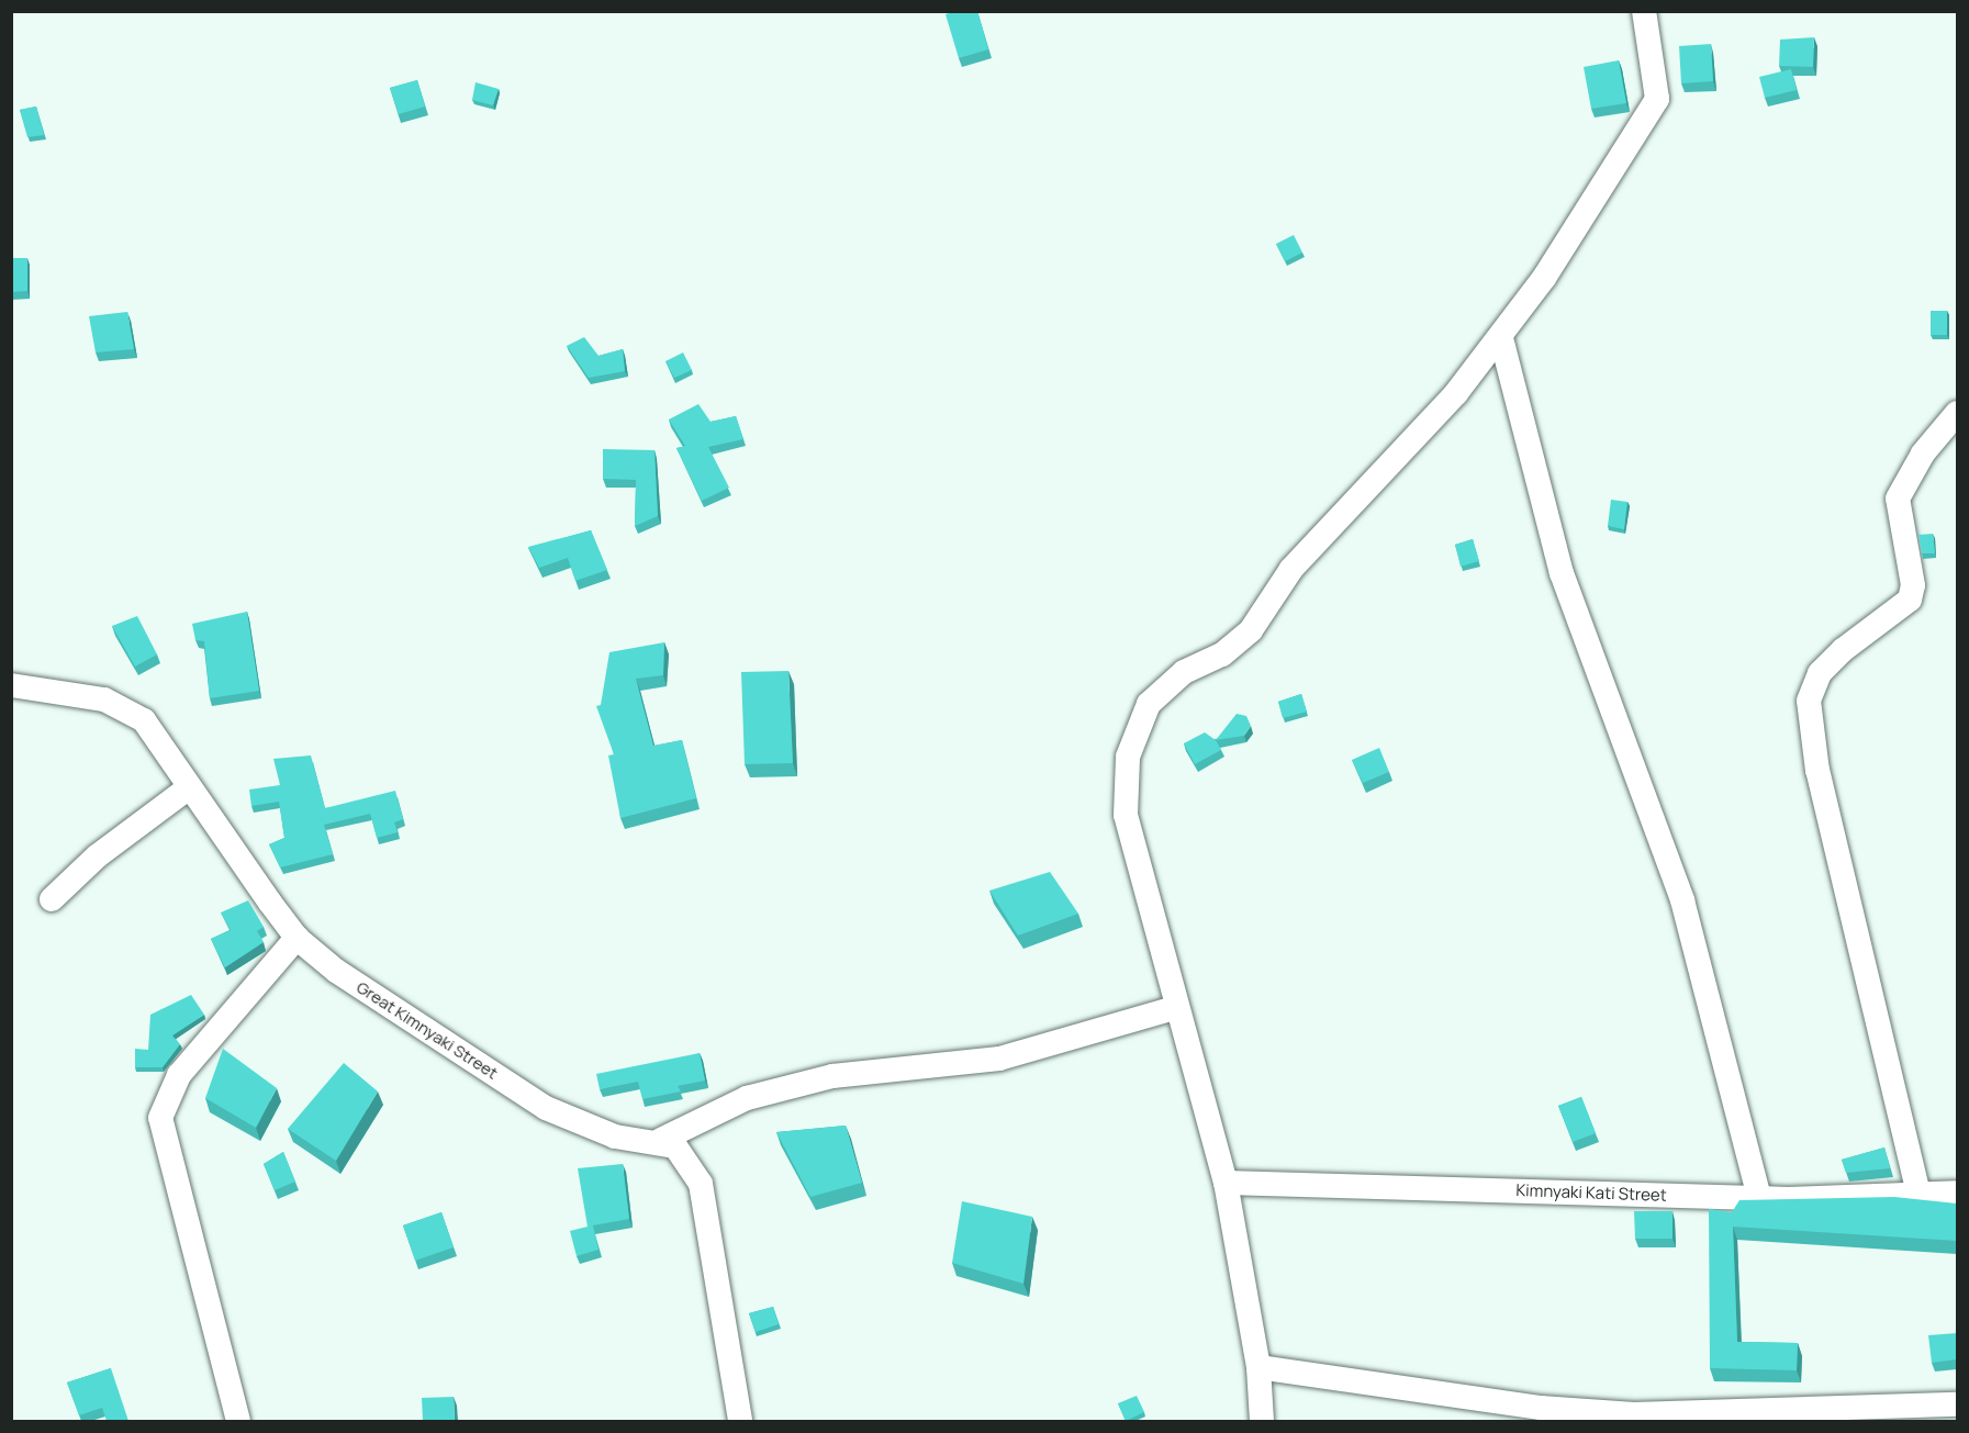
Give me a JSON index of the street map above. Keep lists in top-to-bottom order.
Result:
{
  "streets": {
    "street": ["Great Kimnyaki Street", "Kimnyaki Kati Street"]
  }
}
